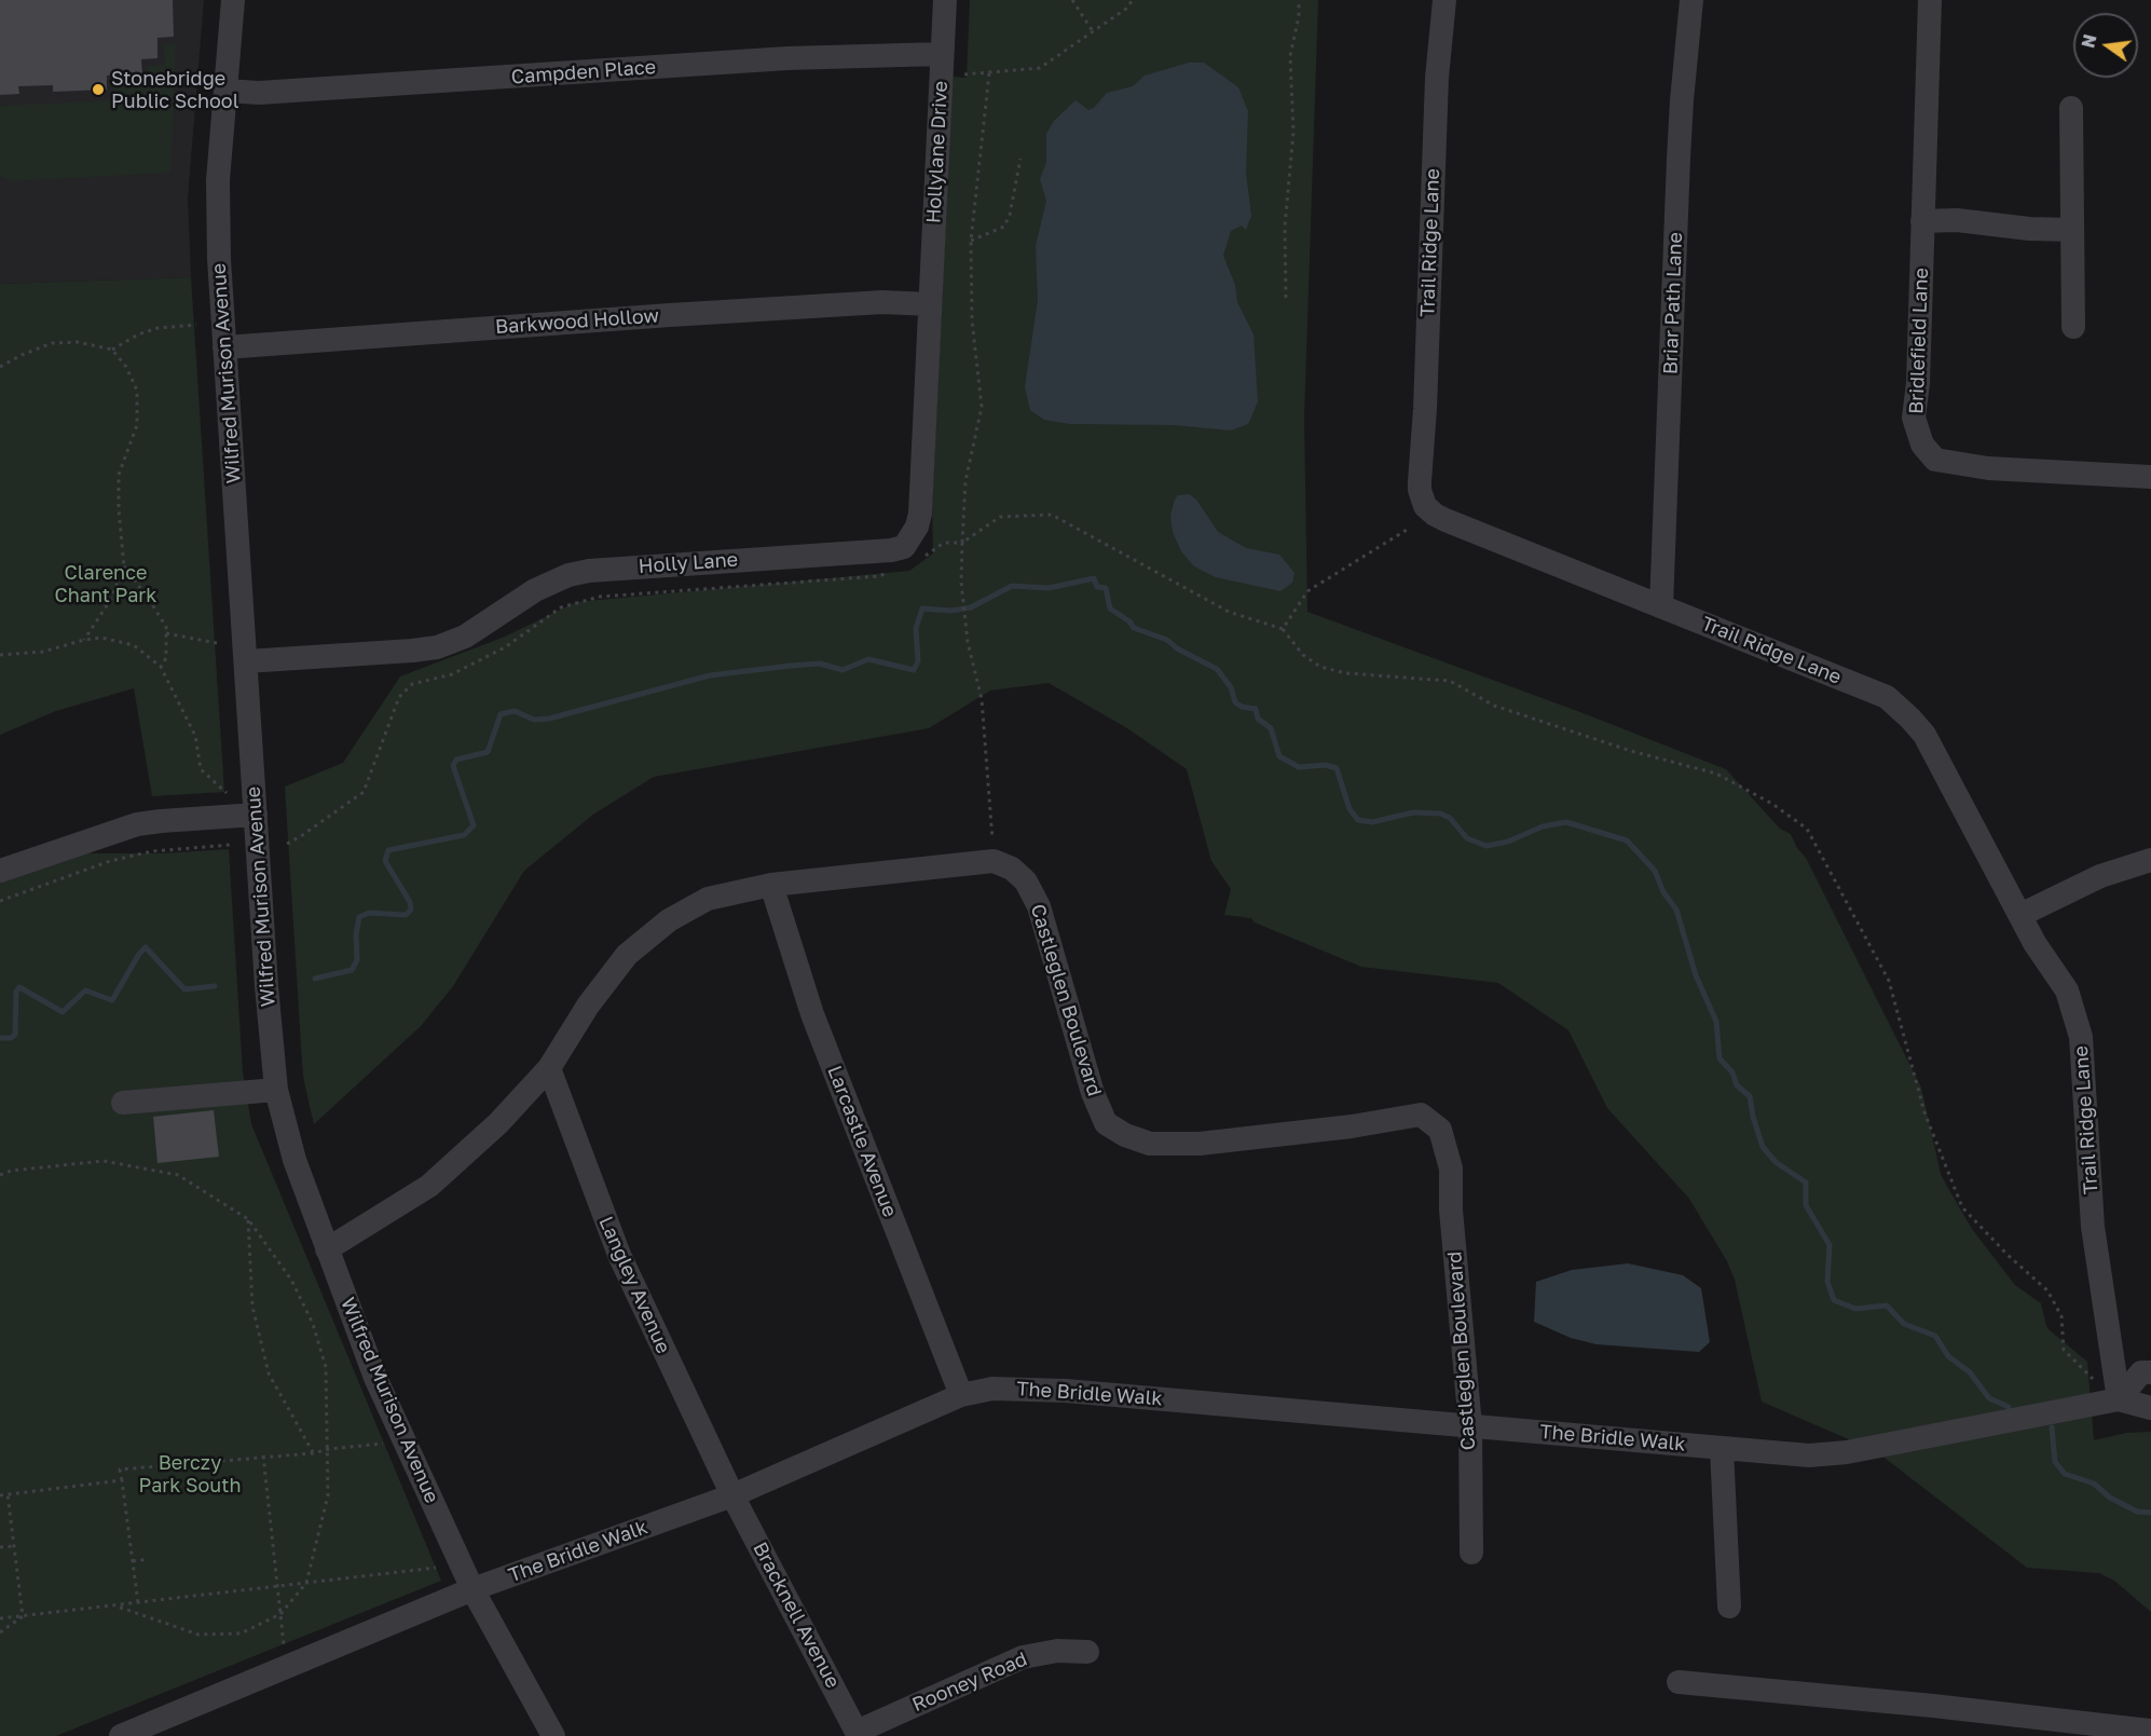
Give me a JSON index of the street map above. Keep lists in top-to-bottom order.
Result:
{
  "streets": {
    "street": [
      "Campden Place",
      "Hollylane Drive",
      "Trail Ridge Lane",
      "Briar Path Lane",
      "Barkwood Hollow",
      "Bridlefield Lane",
      "Wilfred Murison Avenue",
      "Holly Lane",
      "Castleglen Boulevard",
      "Larcastle Avenue",
      "Langley Avenue",
      "The Bridle Walk",
      "Bracknell Avenue",
      "Rooney Road"
    ]
  },
  "crossings": [
    ["Campden Place", "Hollylane Drive"],
    ["Campden Place", "Wilfred Murison Avenue"],
    ["Hollylane Drive", "Barkwood Hollow"],
    ["Hollylane Drive", "Holly Lane"],
    ["Trail Ridge Lane", "Briar Path Lane"],
    ["Trail Ridge Lane", "The Bridle Walk"],
    ["Barkwood Hollow", "Wilfred Murison Avenue"],
    ["Barkwood Hollow", "Holly Lane"],
    ["Wilfred Murison Avenue", "Holly Lane"],
    ["Wilfred Murison Avenue", "The Bridle Walk"],
    ["Castleglen Boulevard", "The Bridle Walk"],
    ["Larcastle Avenue", "The Bridle Walk"],
    ["Langley Avenue", "The Bridle Walk"],
    ["Langley Avenue", "Bracknell Avenue"],
    ["The Bridle Walk", "Bracknell Avenue"],
    ["Bracknell Avenue", "Rooney Road"]
  ],
  "parks": ["Clarence Chant Park", "Berczy Park South"],
  "places": ["Stonebridge Public School"],
  "north": "left"
}
